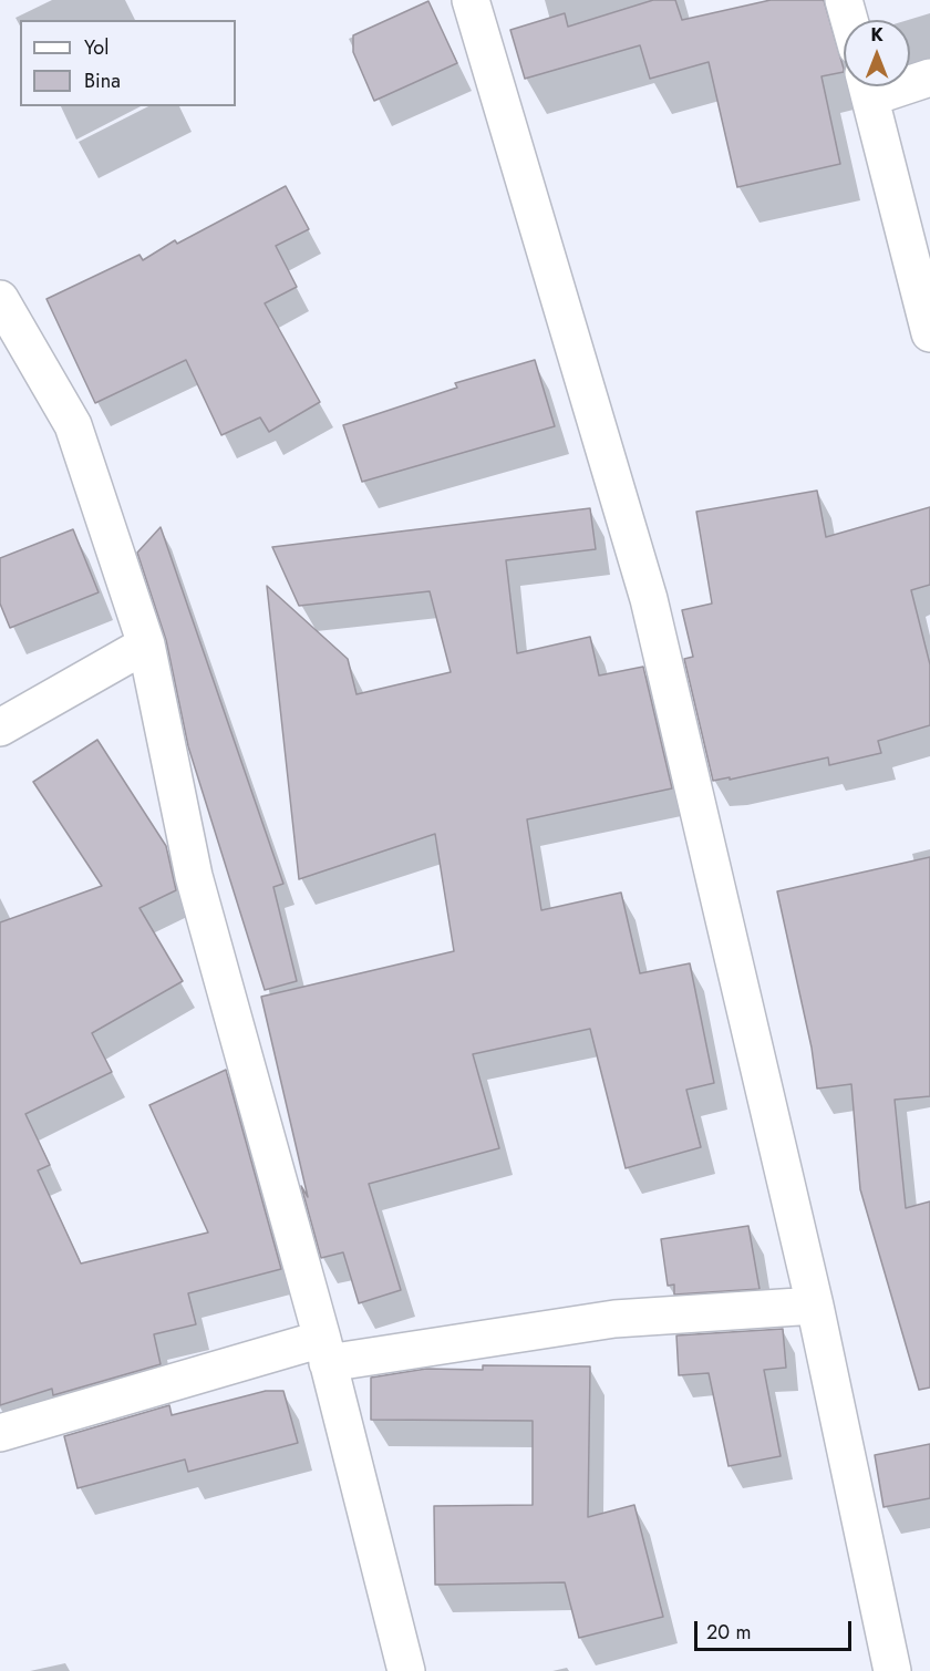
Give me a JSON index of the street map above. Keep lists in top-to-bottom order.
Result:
{
  "legend": ["Yol", "Bina"],
  "scale_bar": "20 m",
  "north": "top"
}
